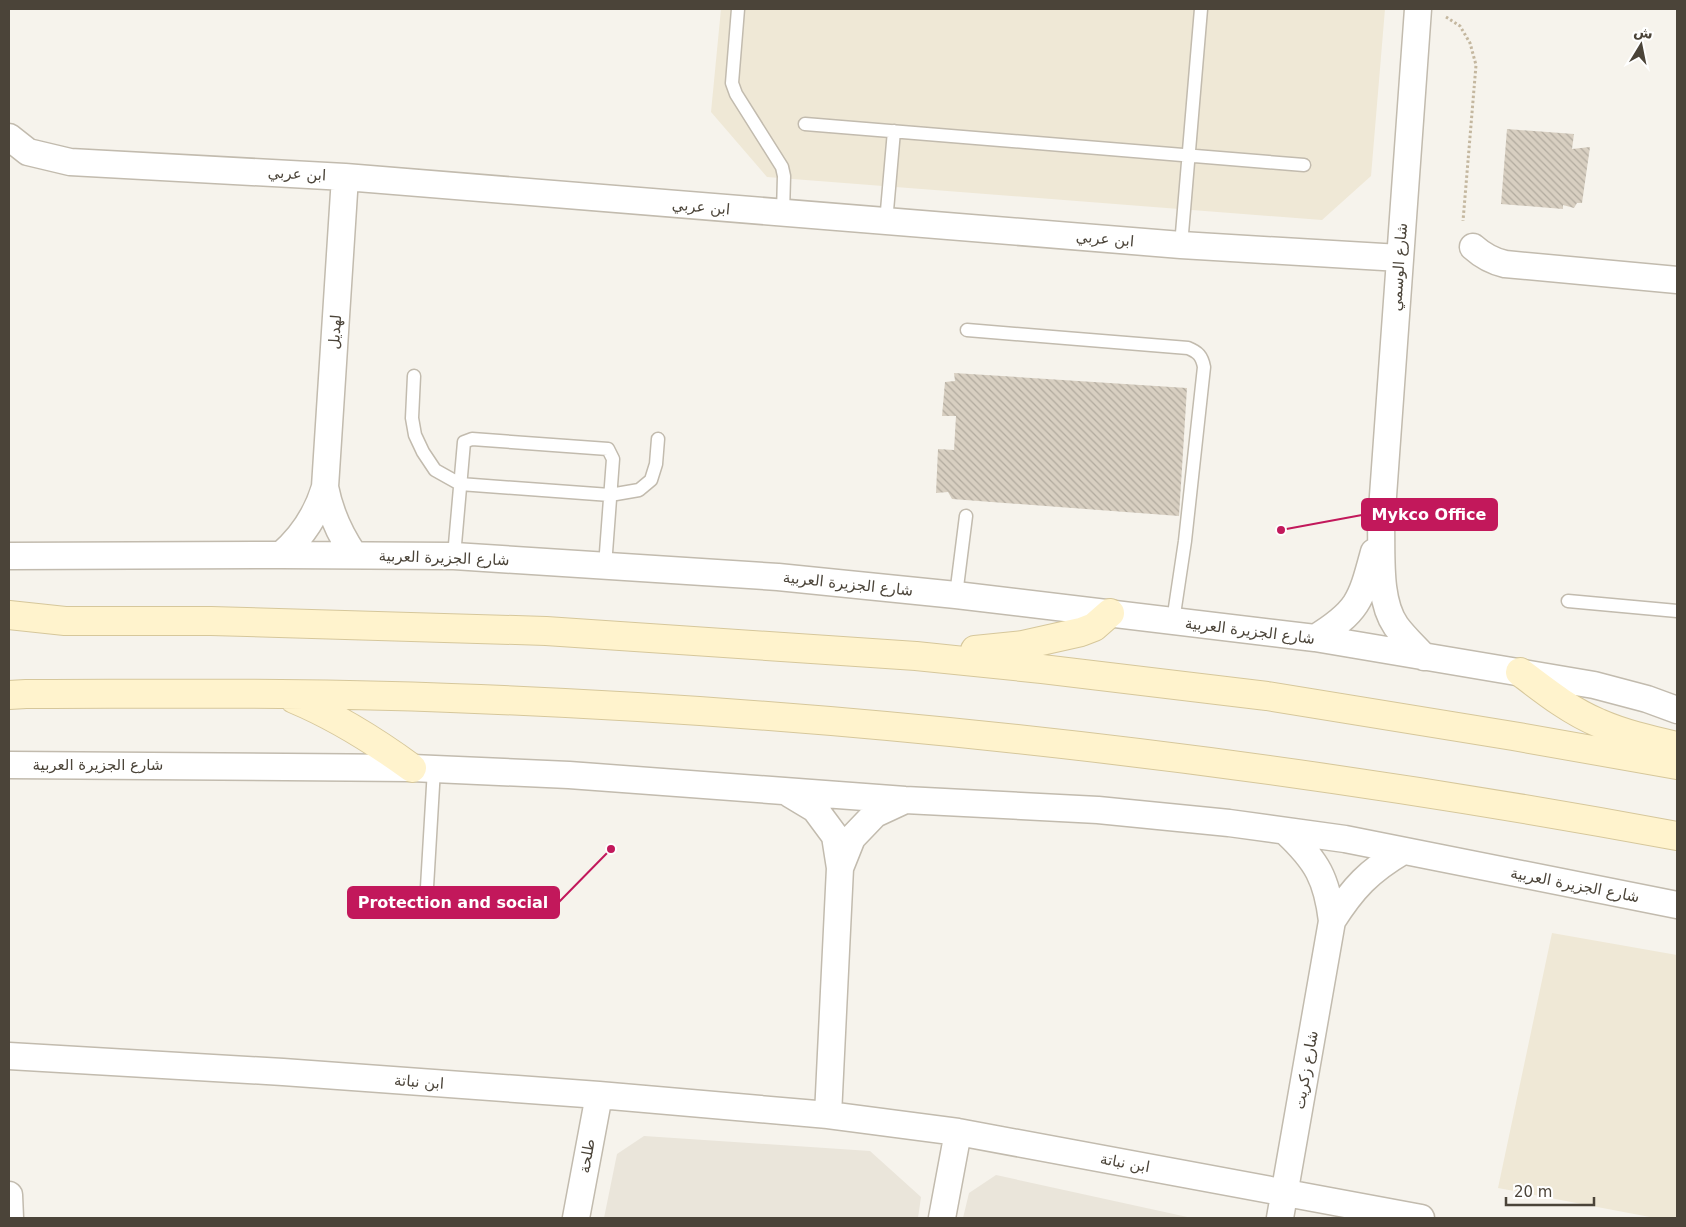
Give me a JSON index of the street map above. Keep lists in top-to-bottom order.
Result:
{
  "streets": {
    "street": [
      "ابن عربي",
      "شارع الوسمي",
      "لهديل",
      "شارع الجزيرة العربية",
      "شارع زكريت",
      "ابن نباتة",
      "طلحة"
    ]
  },
  "crossings": [
    ["ابن عربي", "شارع الوسمي"],
    ["ابن عربي", "لهديل"],
    ["شارع الوسمي", "شارع الجزيرة العربية"],
    ["لهديل", "شارع الجزيرة العربية"],
    ["شارع الجزيرة العربية", "شارع زكريت"],
    ["شارع زكريت", "ابن نباتة"],
    ["ابن نباتة", "طلحة"]
  ],
  "places": ["Mykco Office", "Protection and social"],
  "scale_bar": "20 m",
  "north": "top"
}
